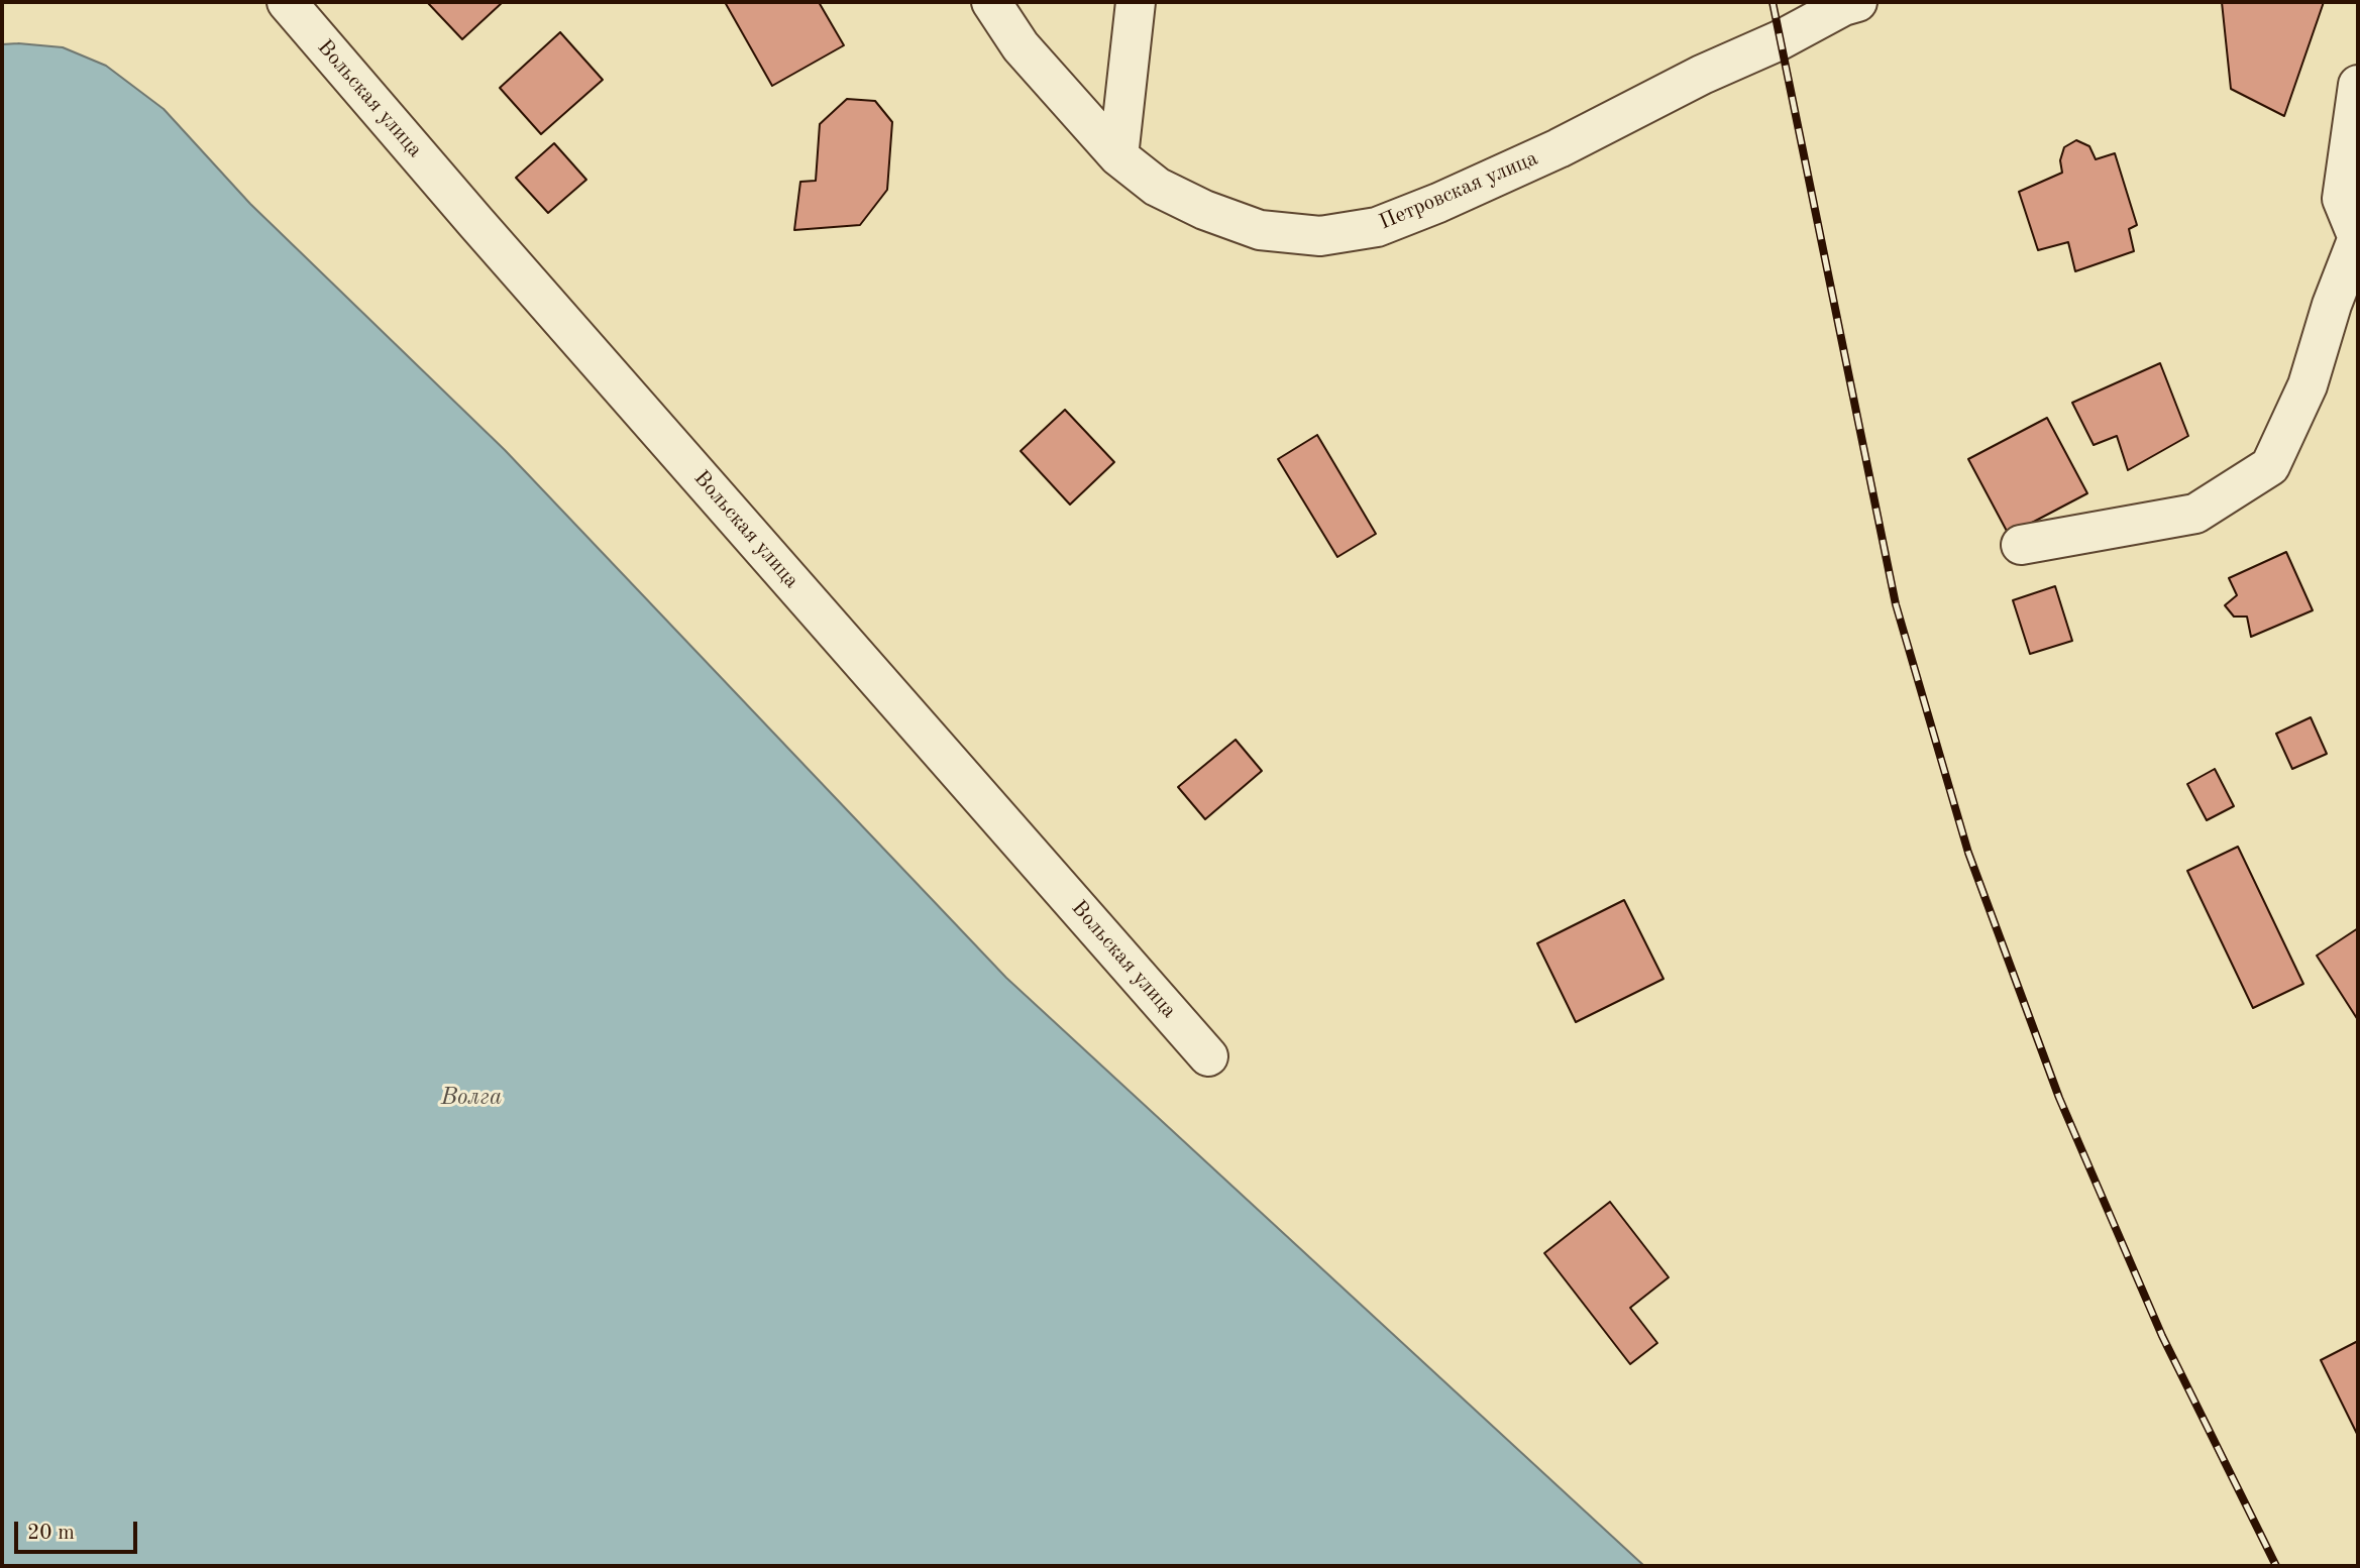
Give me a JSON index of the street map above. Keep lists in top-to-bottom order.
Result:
{
  "streets": {
    "street": ["Вольская улица", "Петровская улица"]
  },
  "water": ["Волга"],
  "scale_bar": "20 m"
}
